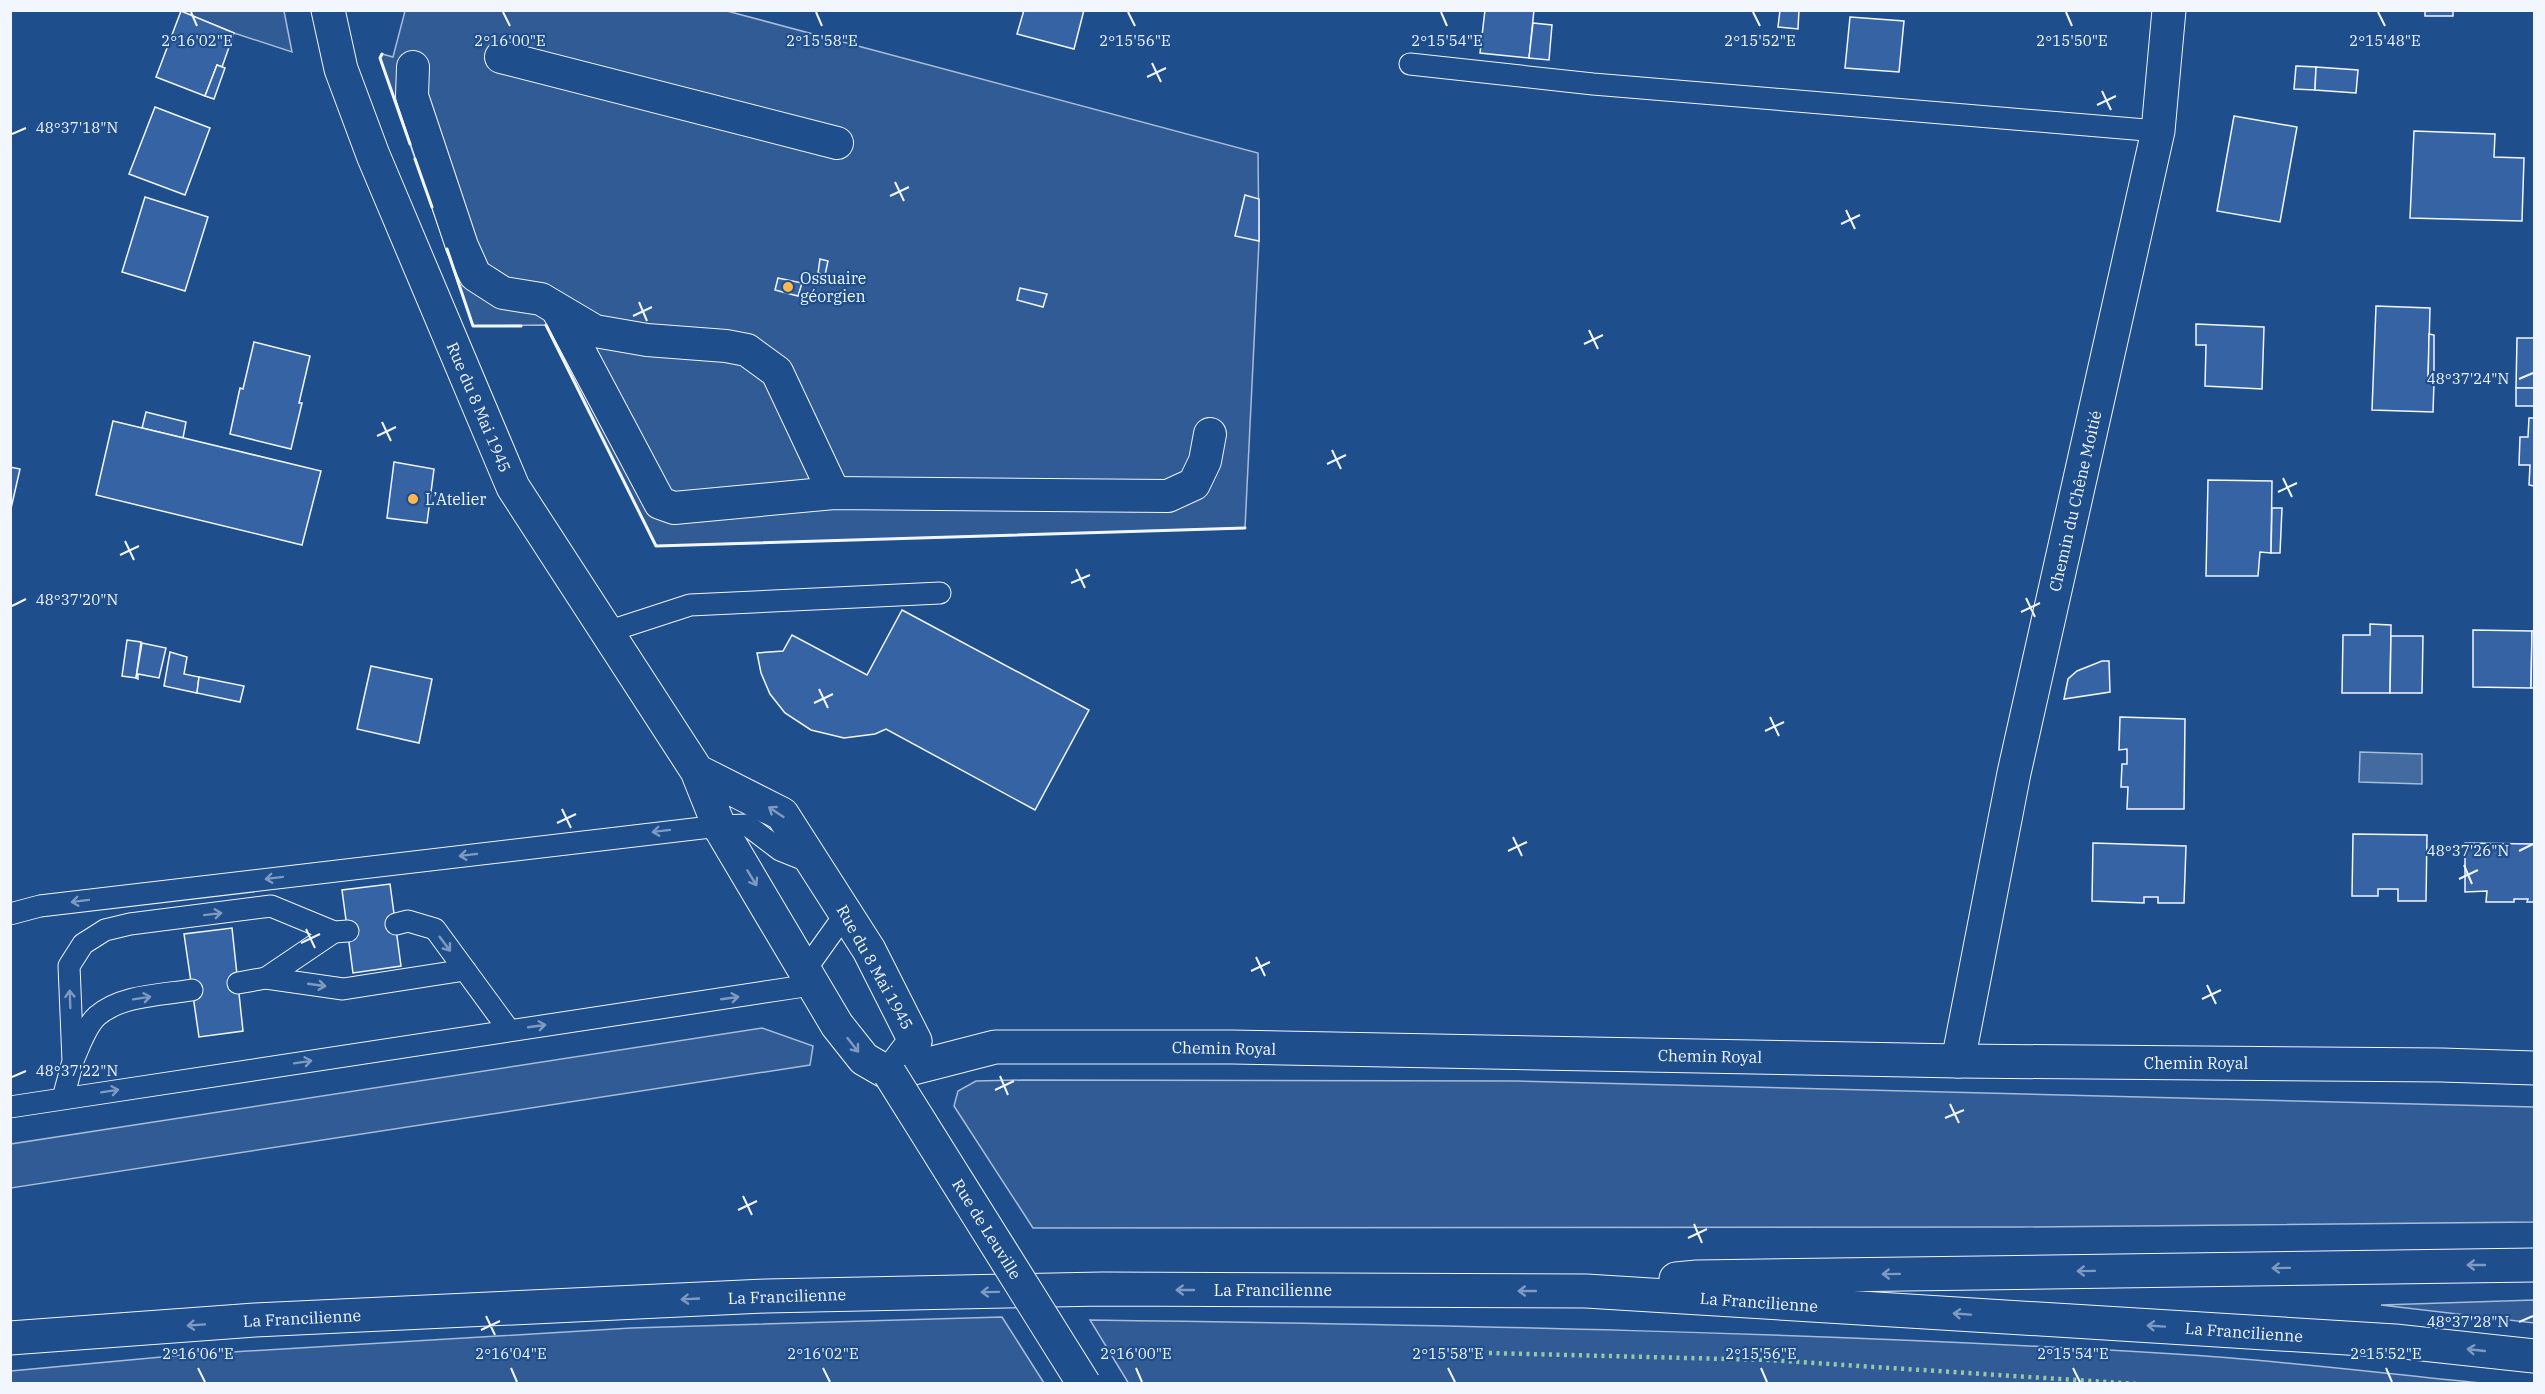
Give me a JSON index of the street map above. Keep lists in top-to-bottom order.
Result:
{
  "streets": {
    "main road": [
      "Rue du 8 Mai 1945",
      "Chemin du Chêne Moitié",
      "Chemin Royal",
      "Rue de Leuville",
      "La Francilienne"
    ]
  },
  "crossings": [
    ["Rue du 8 Mai 1945", "Chemin Royal"],
    ["Rue du 8 Mai 1945", "Rue de Leuville"],
    ["Chemin du Chêne Moitié", "Chemin Royal"],
    ["Chemin Royal", "Rue de Leuville"]
  ],
  "places": ["Ossuaire géorgien", "L’Atelier"],
  "coordinates": [
    "2°16'02\"E",
    "2°16'00\"E",
    "2°15'58\"E",
    "2°15'56\"E",
    "2°15'54\"E",
    "2°15'52\"E",
    "2°15'50\"E",
    "2°15'48\"E",
    "48°37'18\"N",
    "48°37'24\"N",
    "48°37'20\"N",
    "48°37'26\"N",
    "48°37'22\"N",
    "48°37'28\"N",
    "2°16'06\"E",
    "2°16'04\"E"
  ]
}
